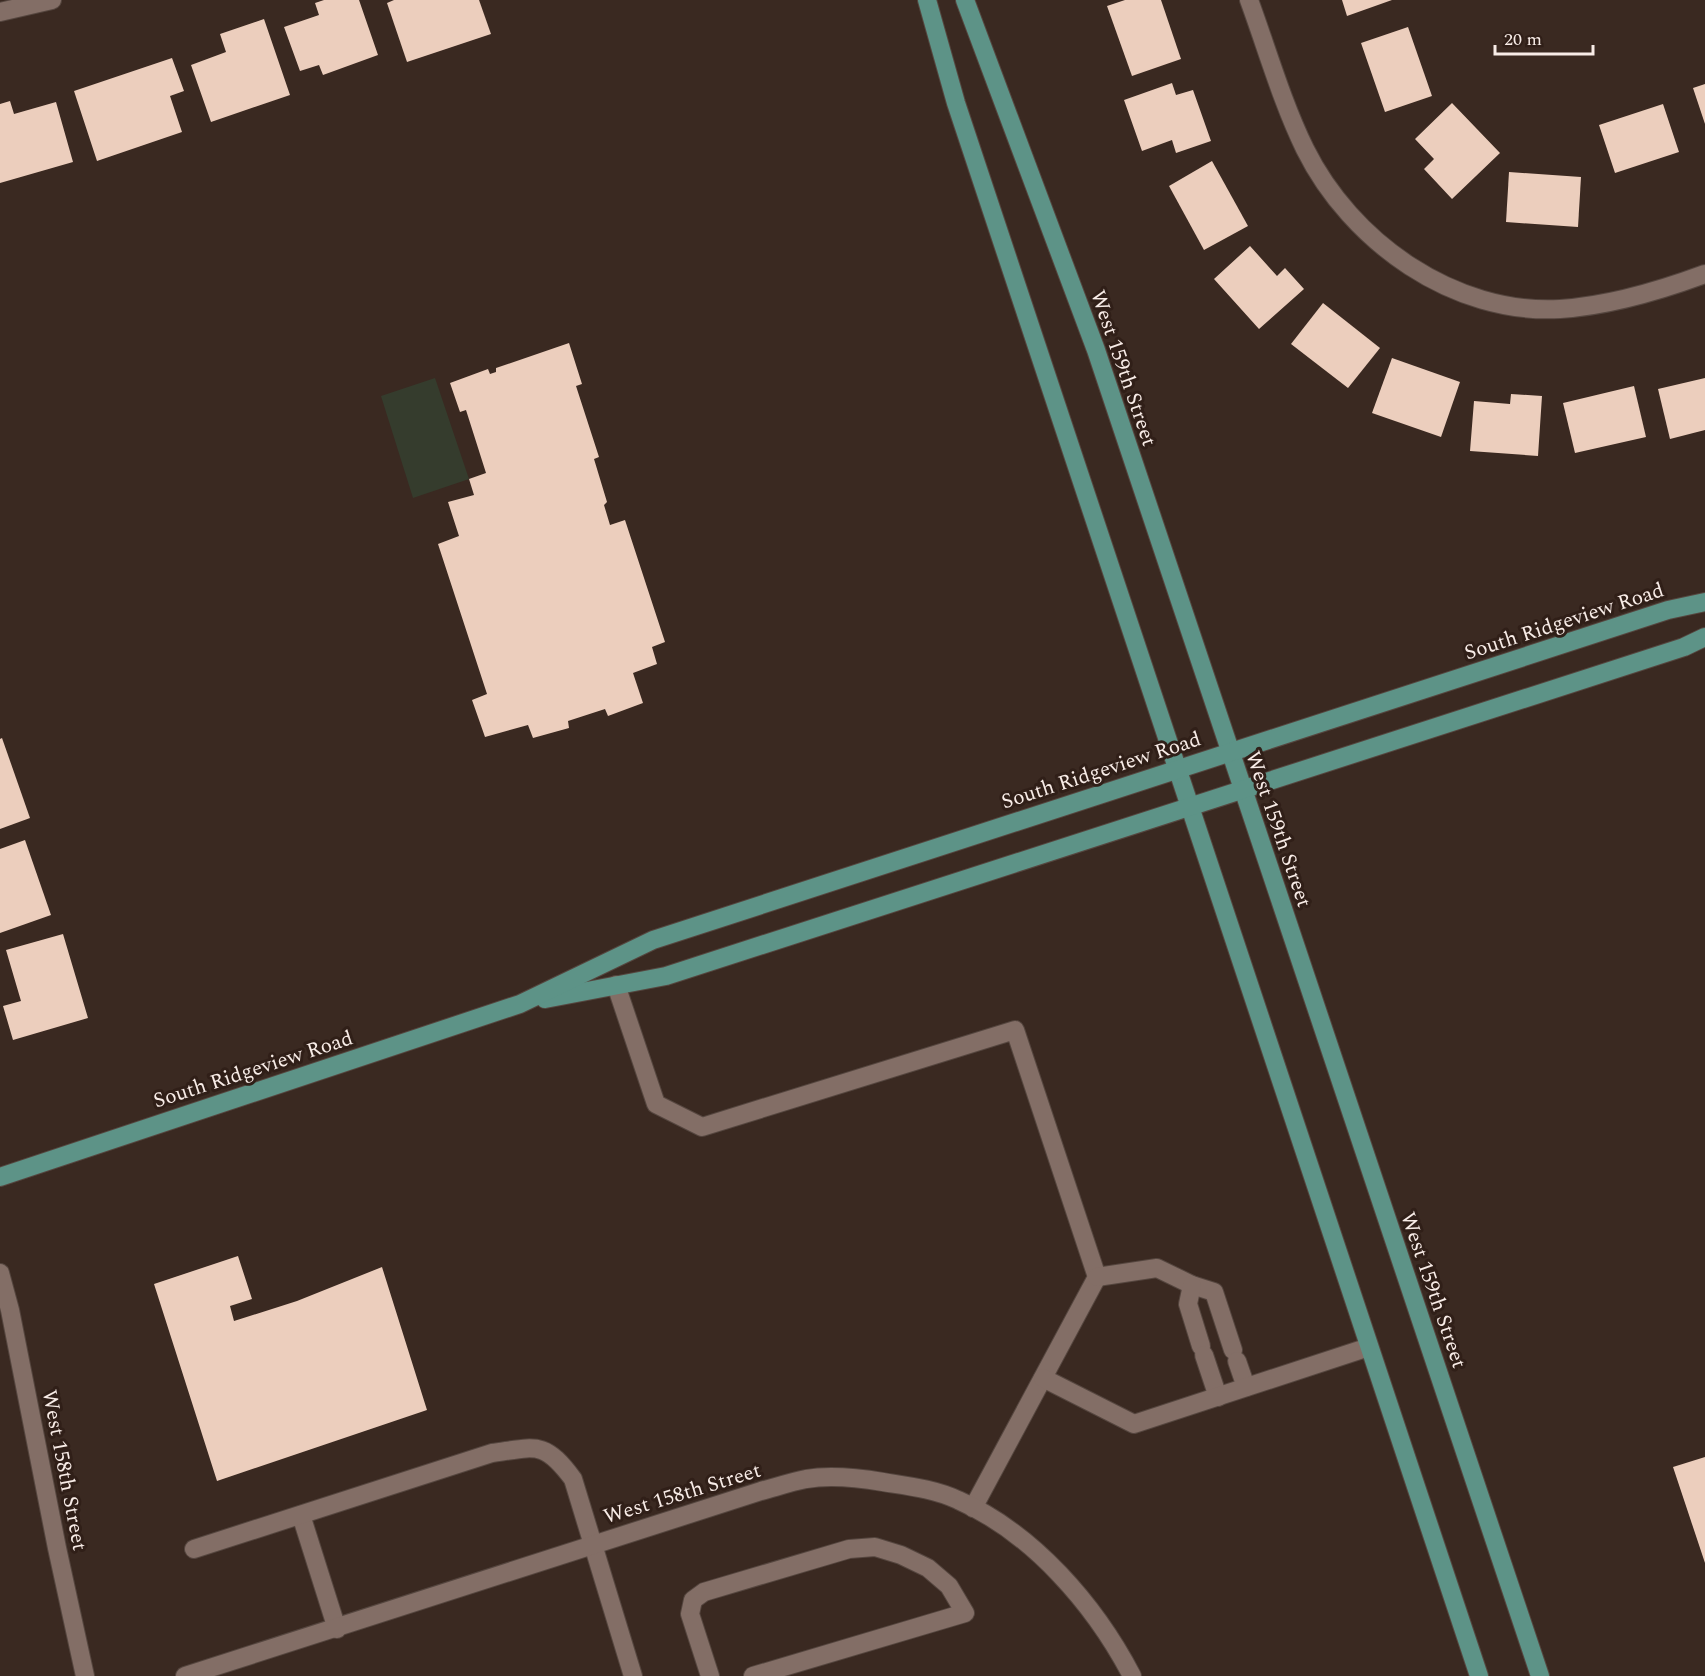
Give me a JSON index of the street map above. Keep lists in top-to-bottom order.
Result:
{
  "streets": {
    "main road": ["West 159th Street", "South Ridgeview Road"],
    "street": ["West 158th Street"]
  },
  "crossings": [
    ["West 159th Street", "South Ridgeview Road"]
  ],
  "scale_bar": "20 m"
}
